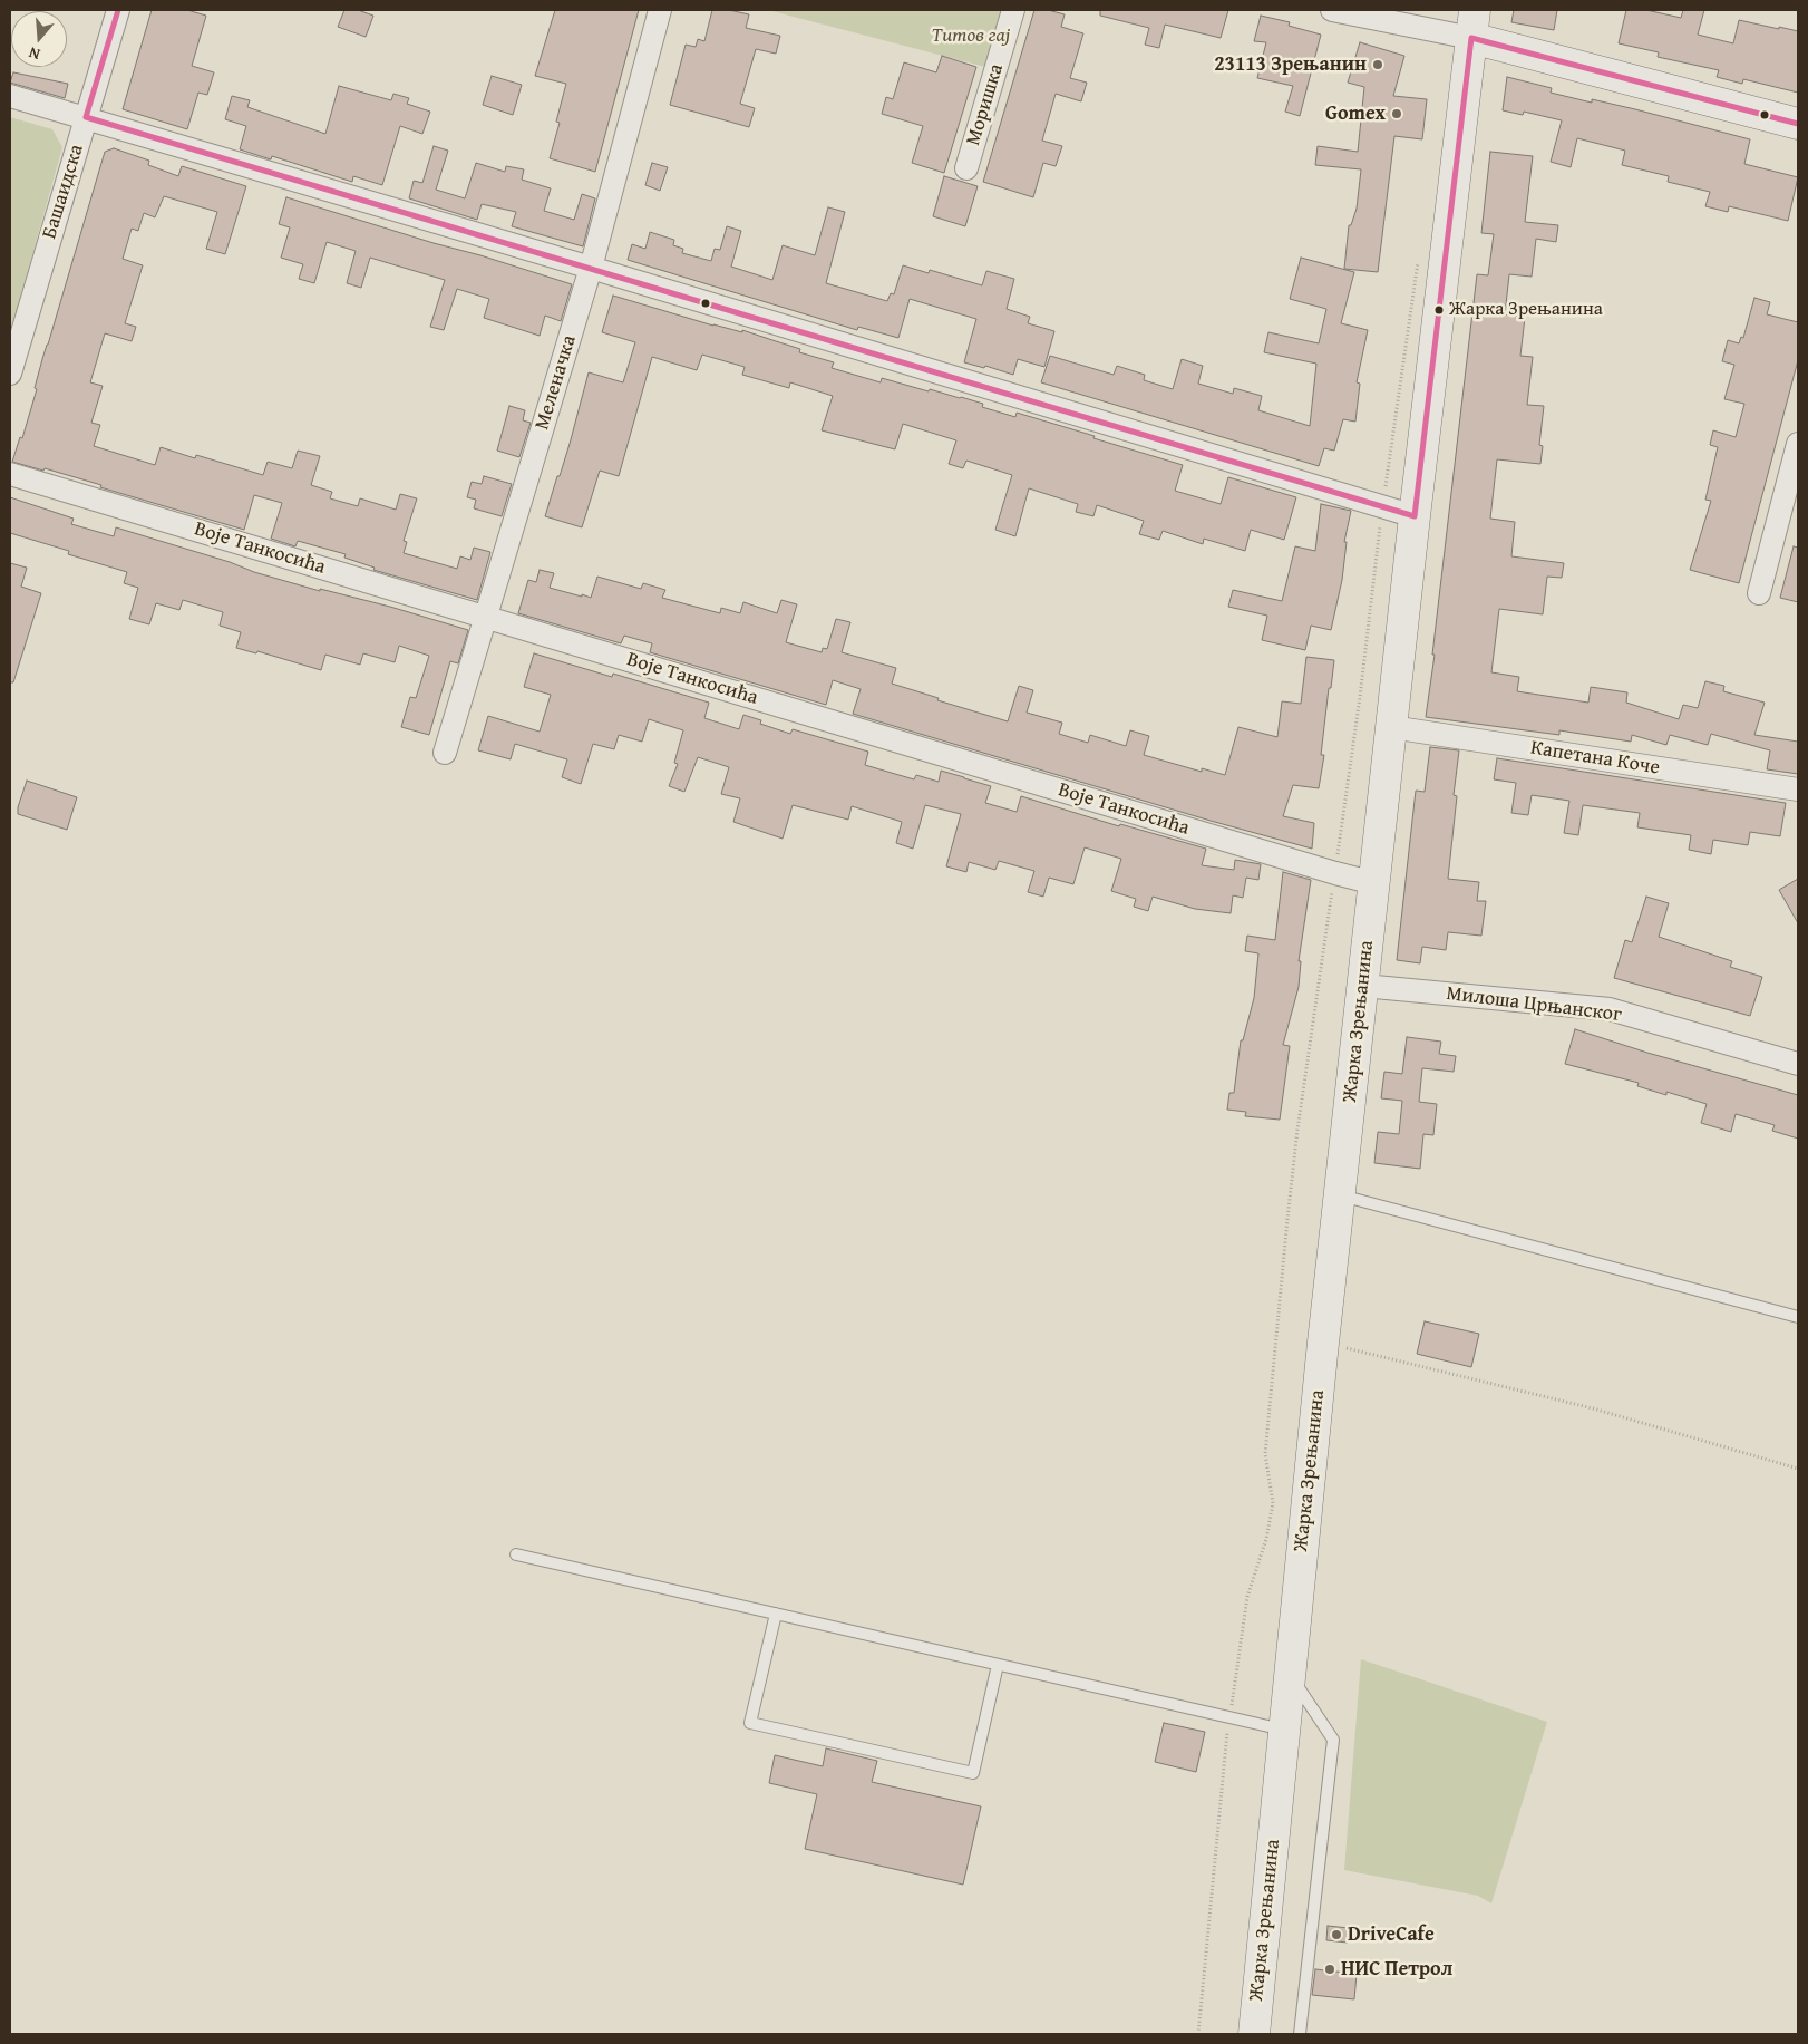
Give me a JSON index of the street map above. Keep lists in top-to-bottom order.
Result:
{
  "streets": {
    "main road": ["Жарка Зрењанина"],
    "street": [
      "Моришка",
      "Башаидска",
      "Меленачка",
      "Воје Танкосића",
      "Капетана Коче",
      "Милоша Црњанског"
    ]
  },
  "crossings": [
    ["Меленачка", "Воје Танкосића"],
    ["Воје Танкосића", "Жарка Зрењанина"],
    ["Капетана Коче", "Жарка Зрењанина"],
    ["Милоша Црњанског", "Жарка Зрењанина"]
  ],
  "parks": ["Титов гај"],
  "places": [
    "23113 Зрењанин",
    "Gomex",
    "Жарка Зрењанина",
    "DriveCafe",
    "НИС Петрол"
  ],
  "north": "bottom"
}
